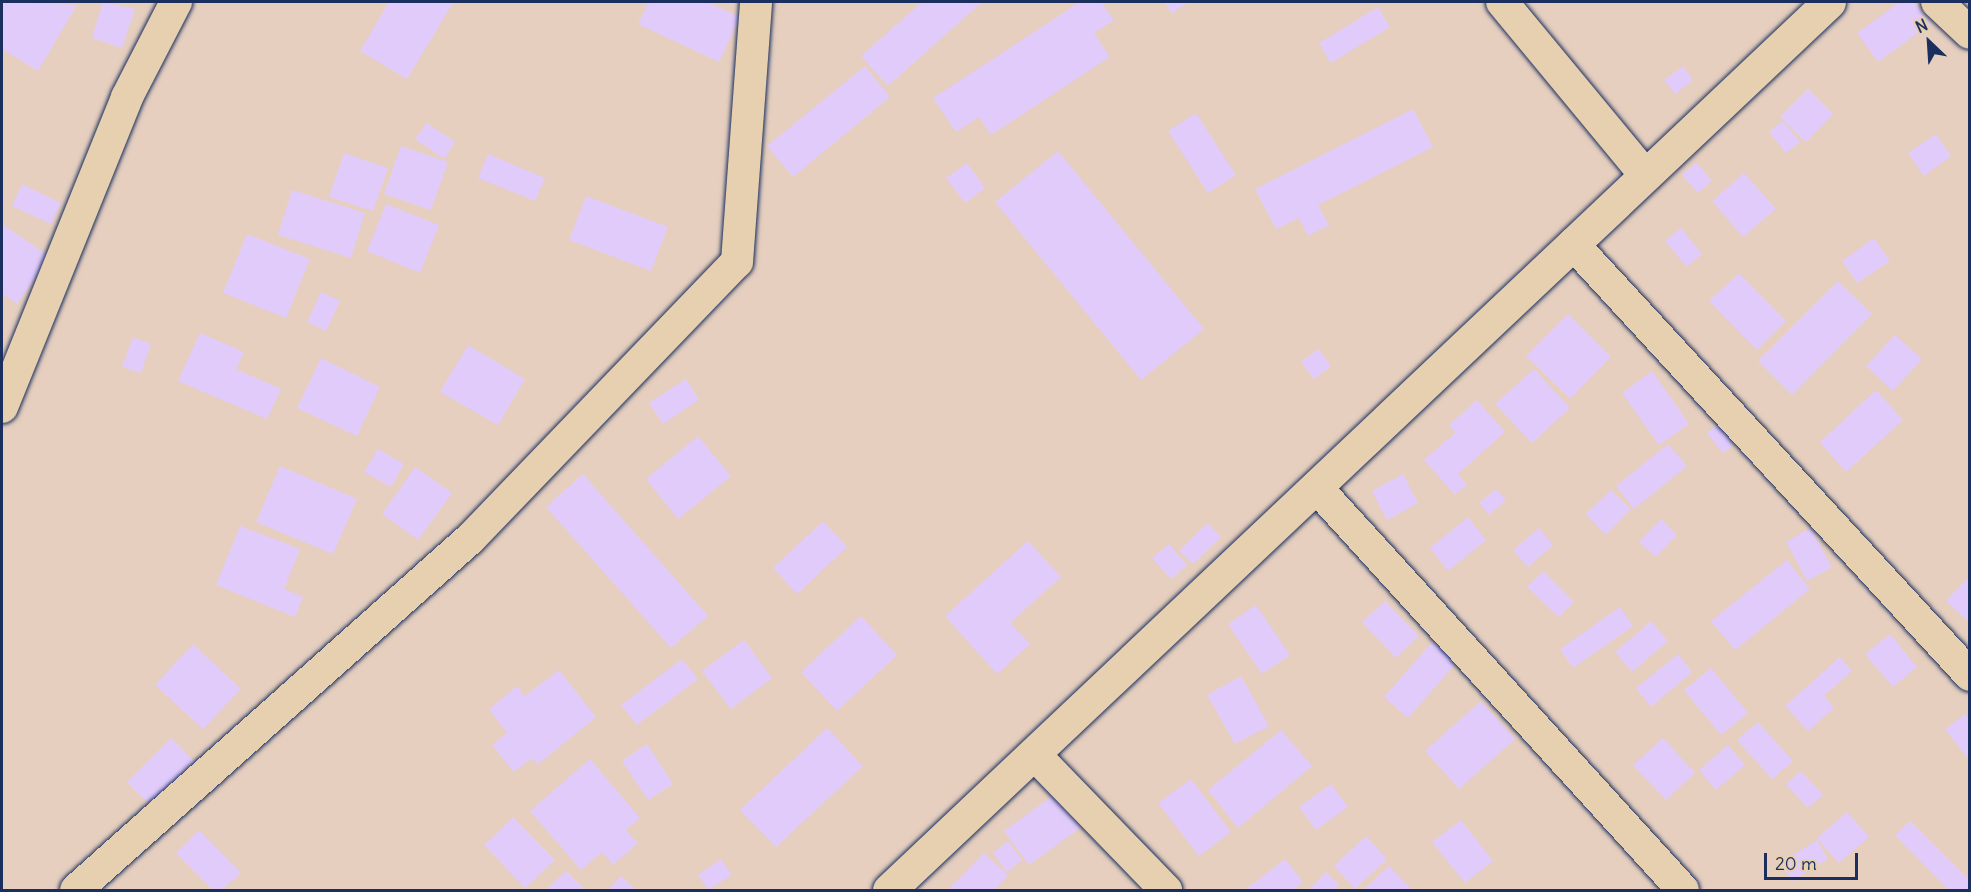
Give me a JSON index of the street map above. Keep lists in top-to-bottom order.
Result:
{
  "scale_bar": "20 m",
  "north": "top left"
}
